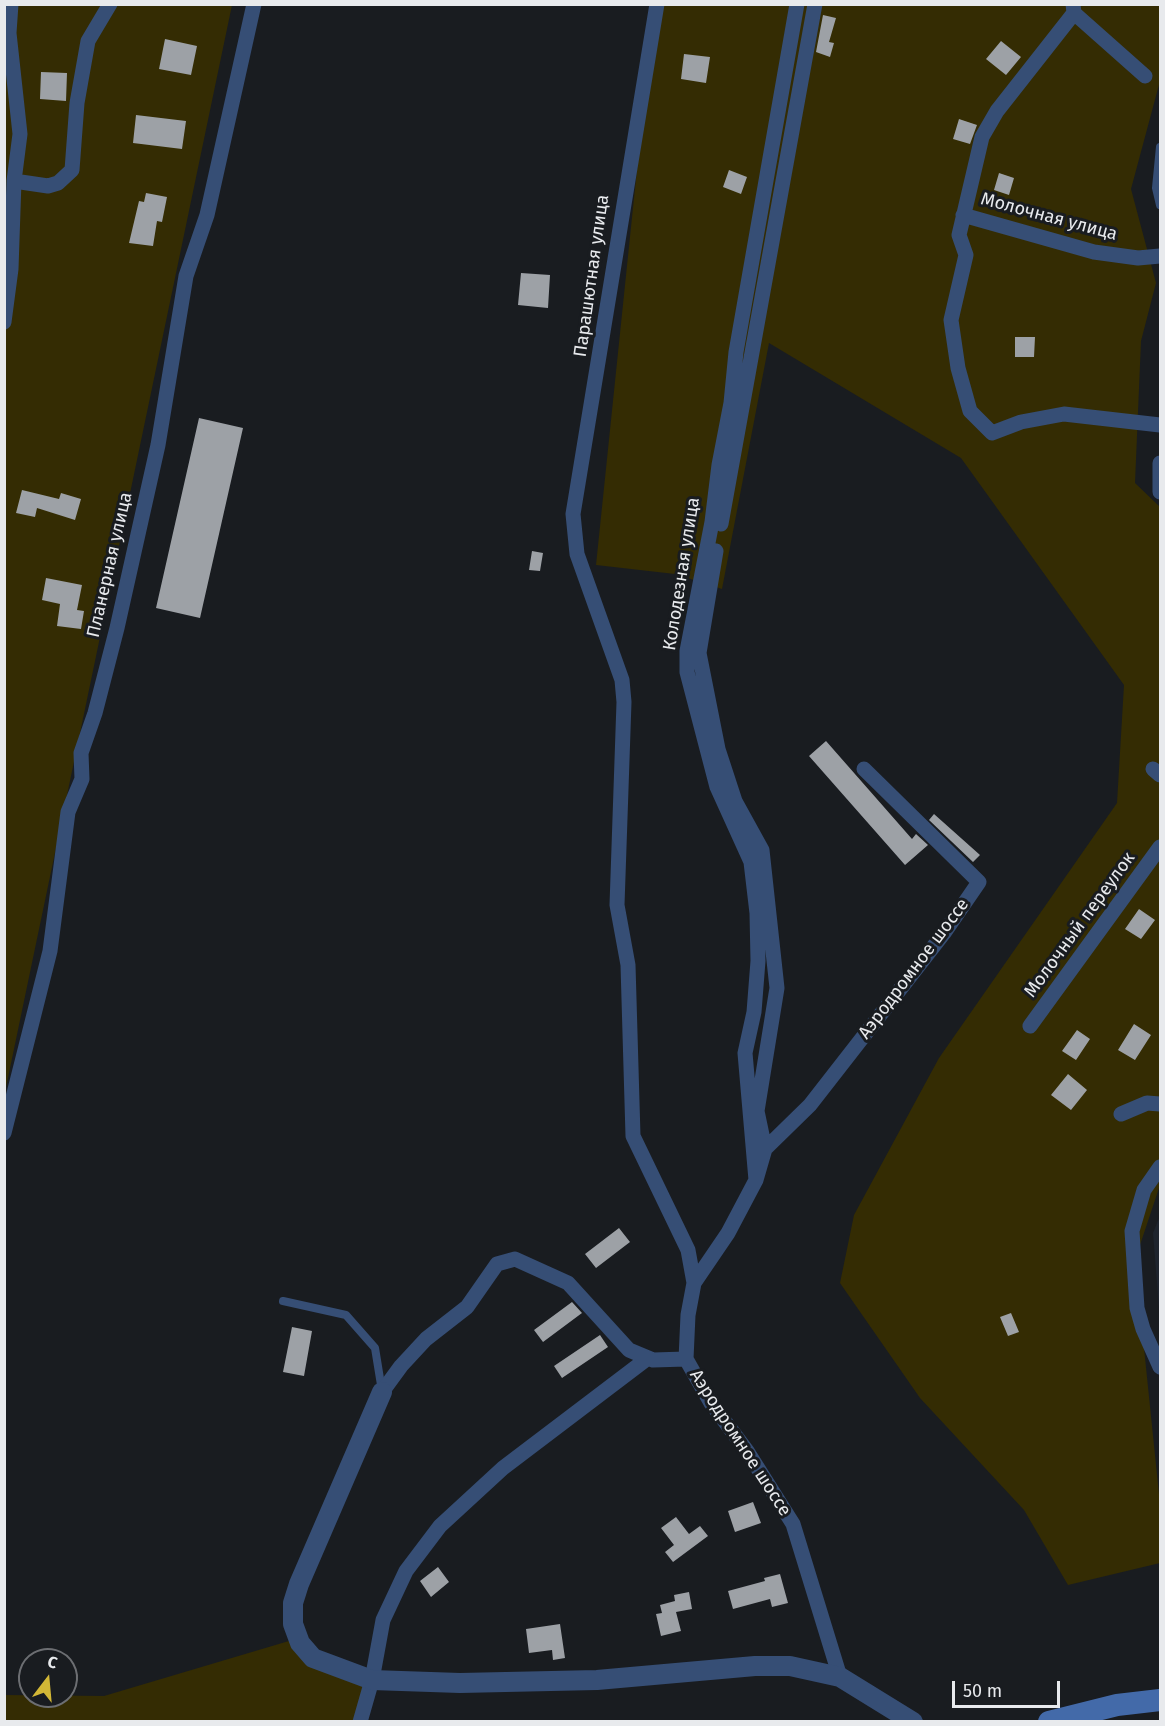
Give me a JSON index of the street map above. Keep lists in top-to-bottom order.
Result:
{
  "streets": {
    "street": [
      "Молочная улица",
      "Парашютная улица",
      "Планерная улица",
      "Колодезная улица",
      "Молочный переулок",
      "Аэродромное шоссе"
    ]
  },
  "crossings": [
    ["Парашютная улица", "Аэродромное шоссе"],
    ["Колодезная улица", "Аэродромное шоссе"]
  ],
  "scale_bar": "50 m",
  "north": "top"
}
